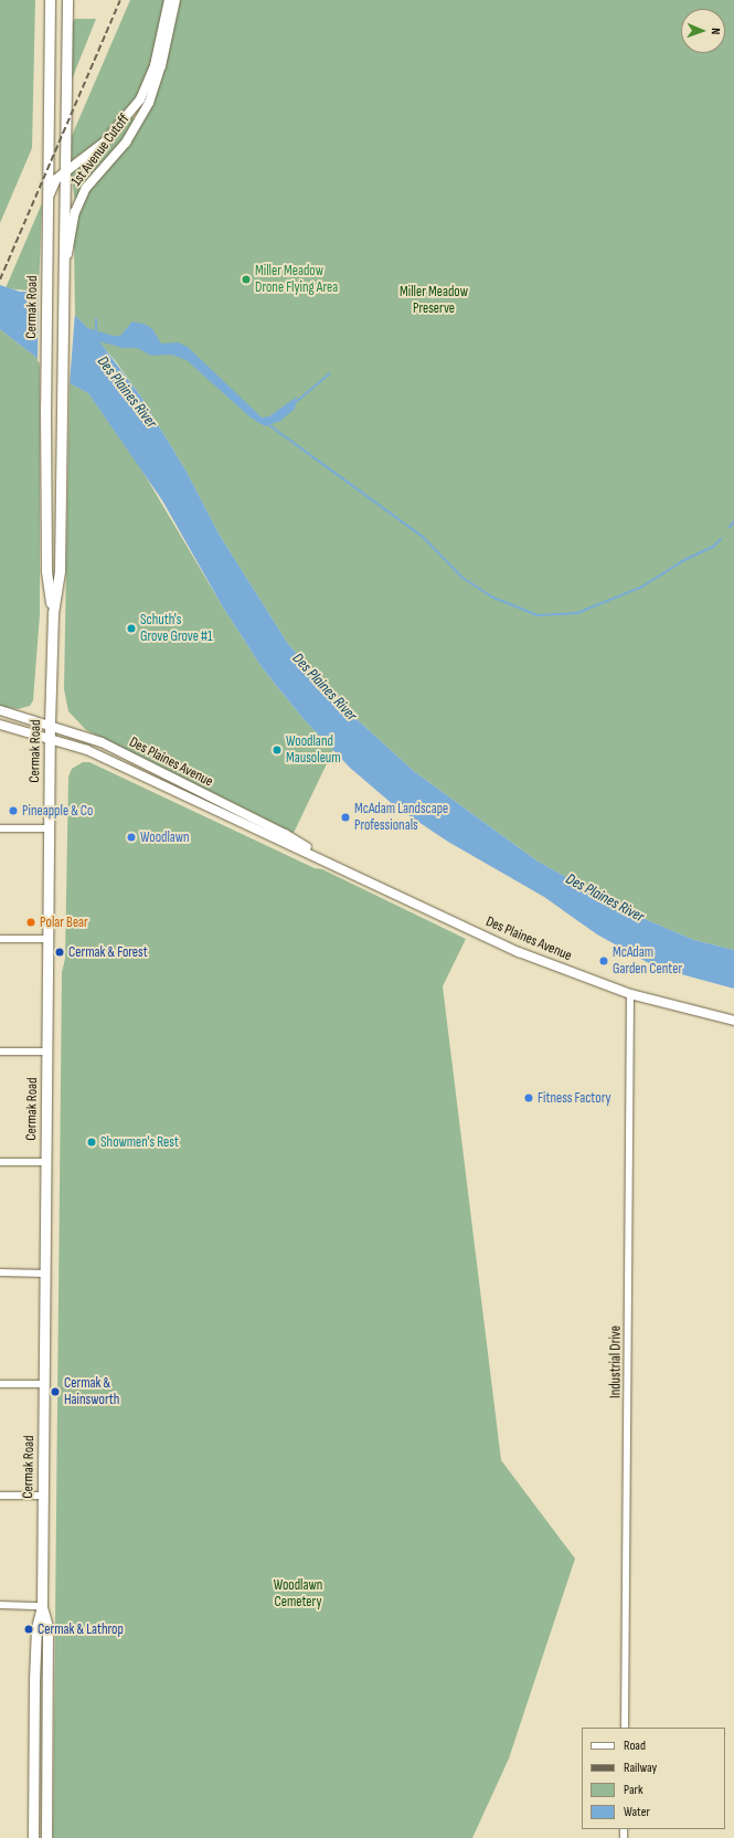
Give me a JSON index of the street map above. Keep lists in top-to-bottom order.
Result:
{
  "streets": {
    "main road": ["1st Avenue Cutoff", "Cermak Road", "Des Plaines Avenue"],
    "street": ["Industrial Drive"]
  },
  "crossings": [
    ["1st Avenue Cutoff", "Cermak Road"],
    ["Cermak Road", "Des Plaines Avenue"],
    ["Des Plaines Avenue", "Industrial Drive"]
  ],
  "water": ["Des Plaines River"],
  "parks": ["Miller Meadow Preserve", "Woodlawn Cemetery"],
  "places": [
    "Miller Meadow Drone Flying Area",
    "Schuth's Grove Grove #1",
    "Woodland Mausoleum",
    "Pineapple & Co",
    "McAdam Landscape Professionals",
    "Woodlawn",
    "Polar Bear",
    "Cermak & Forest",
    "McAdam Garden Center",
    "Fitness Factory",
    "Showmen's Rest",
    "Cermak & Hainsworth",
    "Cermak & Lathrop"
  ],
  "legend": [
    "Road",
    "Railway",
    "Park",
    "Water"
  ],
  "north": "right"
}
